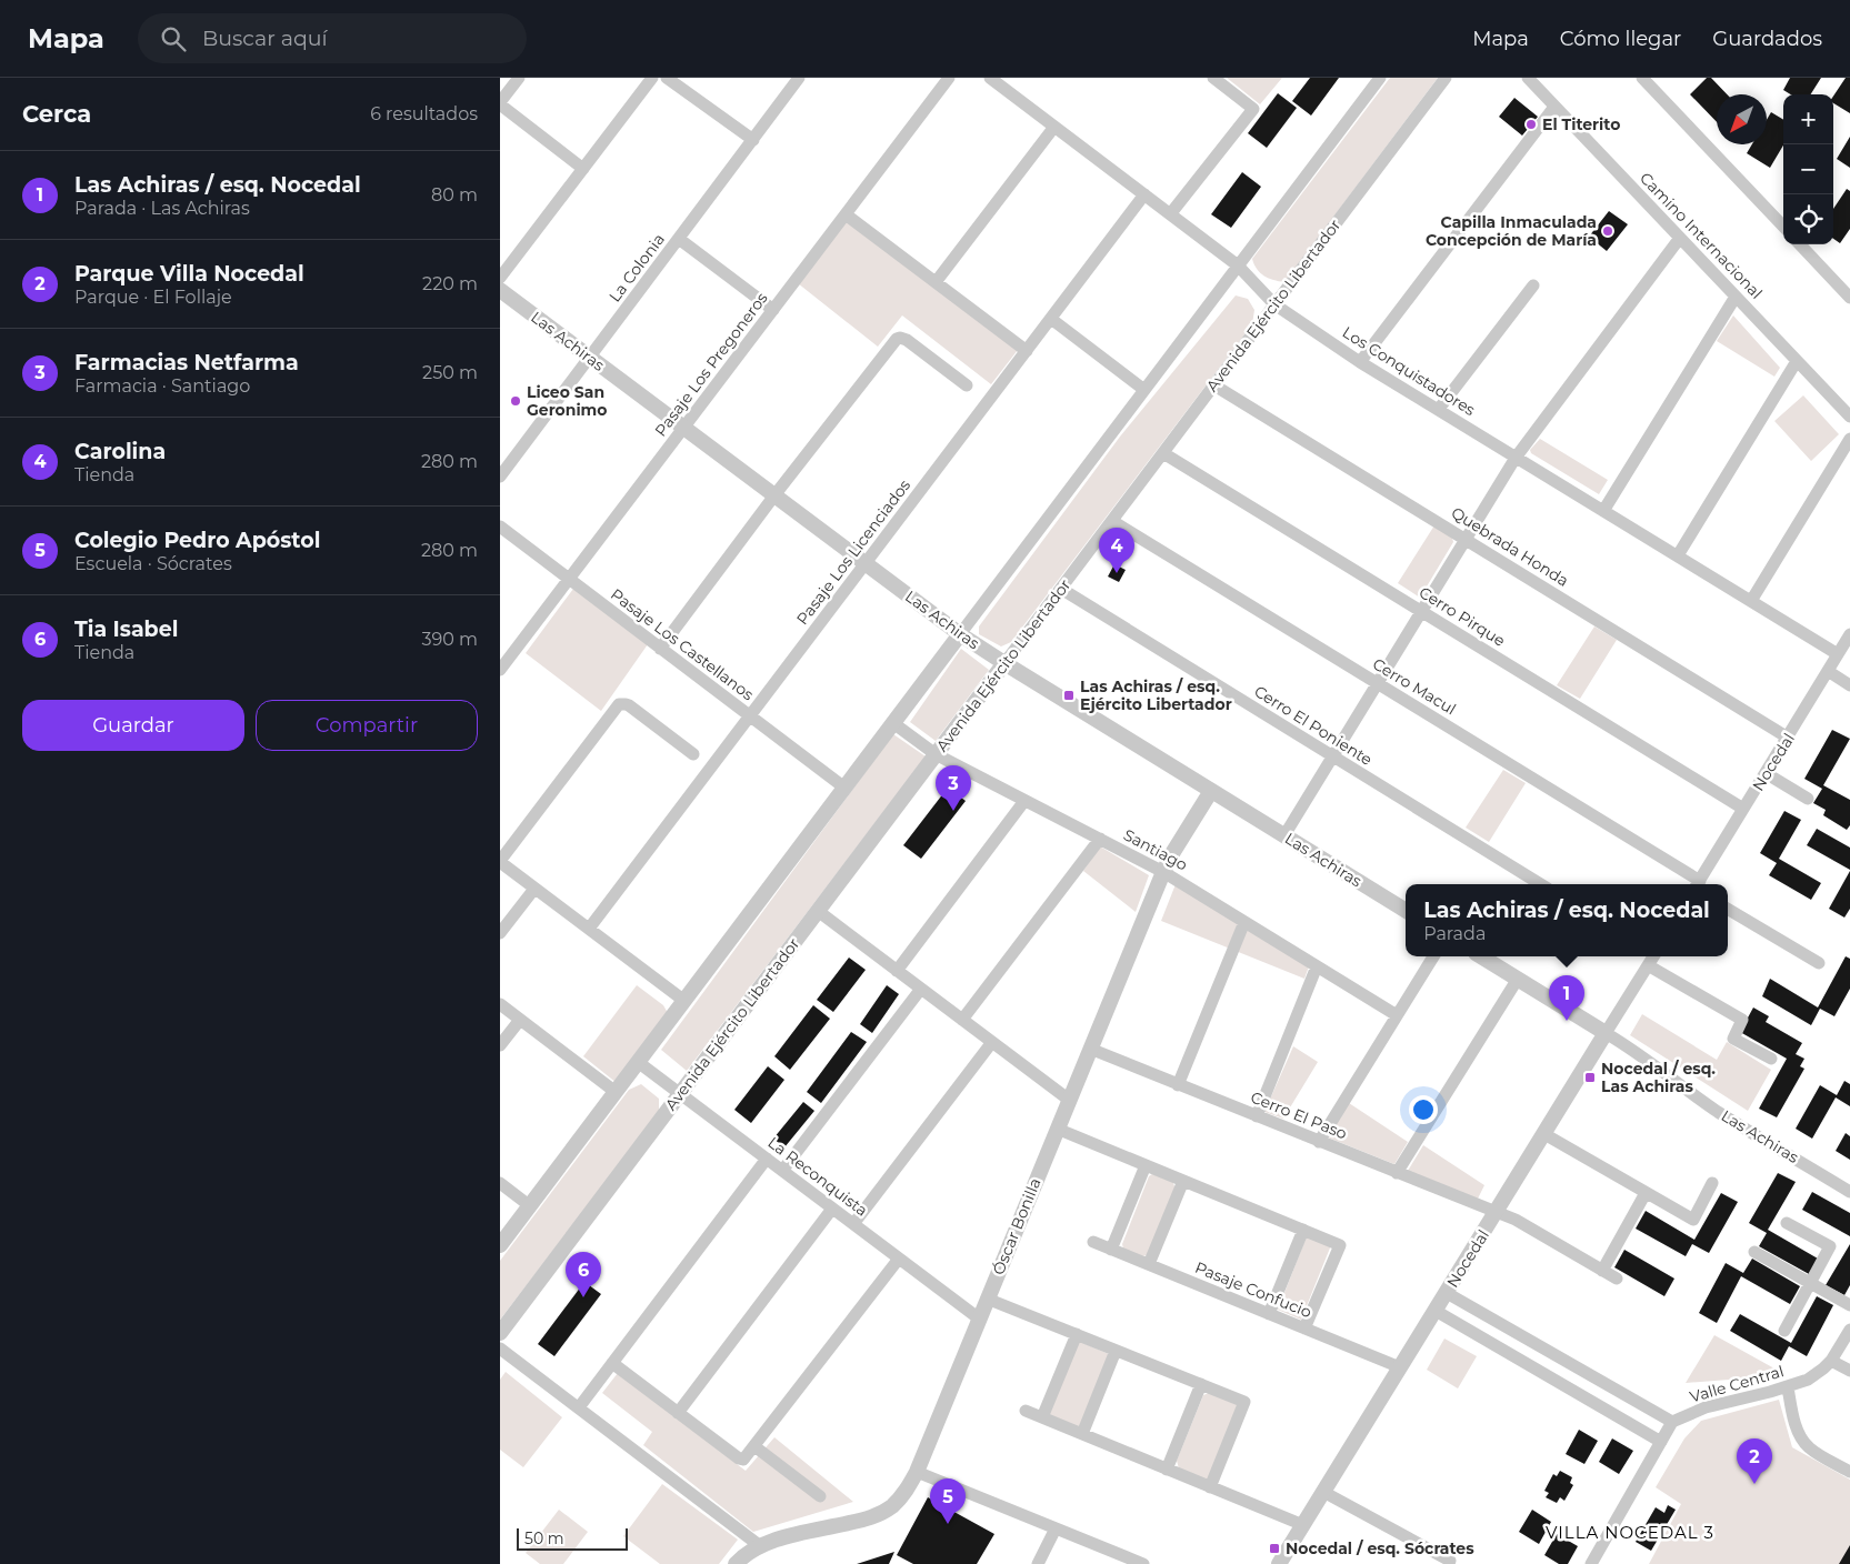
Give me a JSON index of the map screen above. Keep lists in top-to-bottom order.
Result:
{
  "streets": {
    "street": [
      "Camino Internacional",
      "La Colonia",
      "Avenida Ejército Libertador",
      "Las Achiras",
      "Pasaje Los Pregoneros",
      "Los Conquistadores",
      "Quebrada Honda",
      "Pasaje Los Licenciados",
      "Cerro Pirque",
      "Pasaje Los Castellanos",
      "Cerro Macul",
      "Cerro El Poniente",
      "Nocedal",
      "Santiago",
      "Cerro El Paso",
      "La Reconquista",
      "Óscar Bonilla",
      "Pasaje Confucio",
      "Valle Central"
    ]
  },
  "crossings": [
    ["La Colonia", "Las Achiras"],
    ["Avenida Ejército Libertador", "Las Achiras"],
    ["Avenida Ejército Libertador", "Los Conquistadores"],
    ["Avenida Ejército Libertador", "Quebrada Honda"],
    ["Avenida Ejército Libertador", "Cerro Pirque"],
    ["Avenida Ejército Libertador", "Cerro Macul"],
    ["Avenida Ejército Libertador", "Cerro El Poniente"],
    ["Avenida Ejército Libertador", "Santiago"],
    ["Avenida Ejército Libertador", "La Reconquista"],
    ["Las Achiras", "Pasaje Los Pregoneros"],
    ["Las Achiras", "Pasaje Los Licenciados"],
    ["Las Achiras", "Nocedal"],
    ["Las Achiras", "Óscar Bonilla"],
    ["Pasaje Los Pregoneros", "Pasaje Los Castellanos"],
    ["Los Conquistadores", "Pasaje Los Licenciados"],
    ["Los Conquistadores", "Nocedal"],
    ["Quebrada Honda", "Nocedal"],
    ["Pasaje Los Licenciados", "Pasaje Los Castellanos"],
    ["Cerro Pirque", "Nocedal"],
    ["Nocedal", "Cerro El Paso"],
    ["Nocedal", "Pasaje Confucio"],
    ["Santiago", "Óscar Bonilla"],
    ["Cerro El Paso", "Óscar Bonilla"],
    ["La Reconquista", "Óscar Bonilla"]
  ],
  "districts": ["VILLA NOCEDAL 3"],
  "places": {
    "other": ["El Titerito", "Capilla Inmaculada Concepción de María", "Liceo San Geronimo"],
    "transit": ["Las Achiras / esq. Ejército Libertador", "Nocedal / esq. Las Achiras", "Nocedal / esq. Sócrates"]
  },
  "scale_bar": "50 m",
  "north": "bottom left",
  "page": {
    "header": "Mapa",
    "search": "Buscar aquí",
    "nav": ["Mapa", "Cómo llegar", "Guardados"],
    "heading": ["Cerca", "6 resultados"],
    "map_buttons": ["+", "−"],
    "list": [
      {
        "mark": "1",
        "name": "Las Achiras / esq. Nocedal",
        "note": "Parada · Las Achiras",
        "value": "80 m"
      },
      {
        "mark": "2",
        "name": "Parque Villa Nocedal",
        "note": "Parque · El Follaje",
        "value": "220 m"
      },
      {
        "mark": "3",
        "name": "Farmacias Netfarma",
        "note": "Farmacia · Santiago",
        "value": "250 m"
      },
      {
        "mark": "4",
        "name": "Carolina",
        "note": "Tienda",
        "value": "280 m"
      },
      {
        "mark": "5",
        "name": "Colegio Pedro Apóstol",
        "note": "Escuela · Sócrates",
        "value": "280 m"
      },
      {
        "mark": "6",
        "name": "Tia Isabel",
        "note": "Tienda",
        "value": "390 m"
      }
    ],
    "pins": [
      "4",
      "3",
      "1",
      "6",
      "2",
      "5"
    ],
    "buttons": ["Guardar", "Compartir"],
    "popup": ["Las Achiras / esq. Nocedal", "Parada"],
    "scale": "50 m"
  }
}
